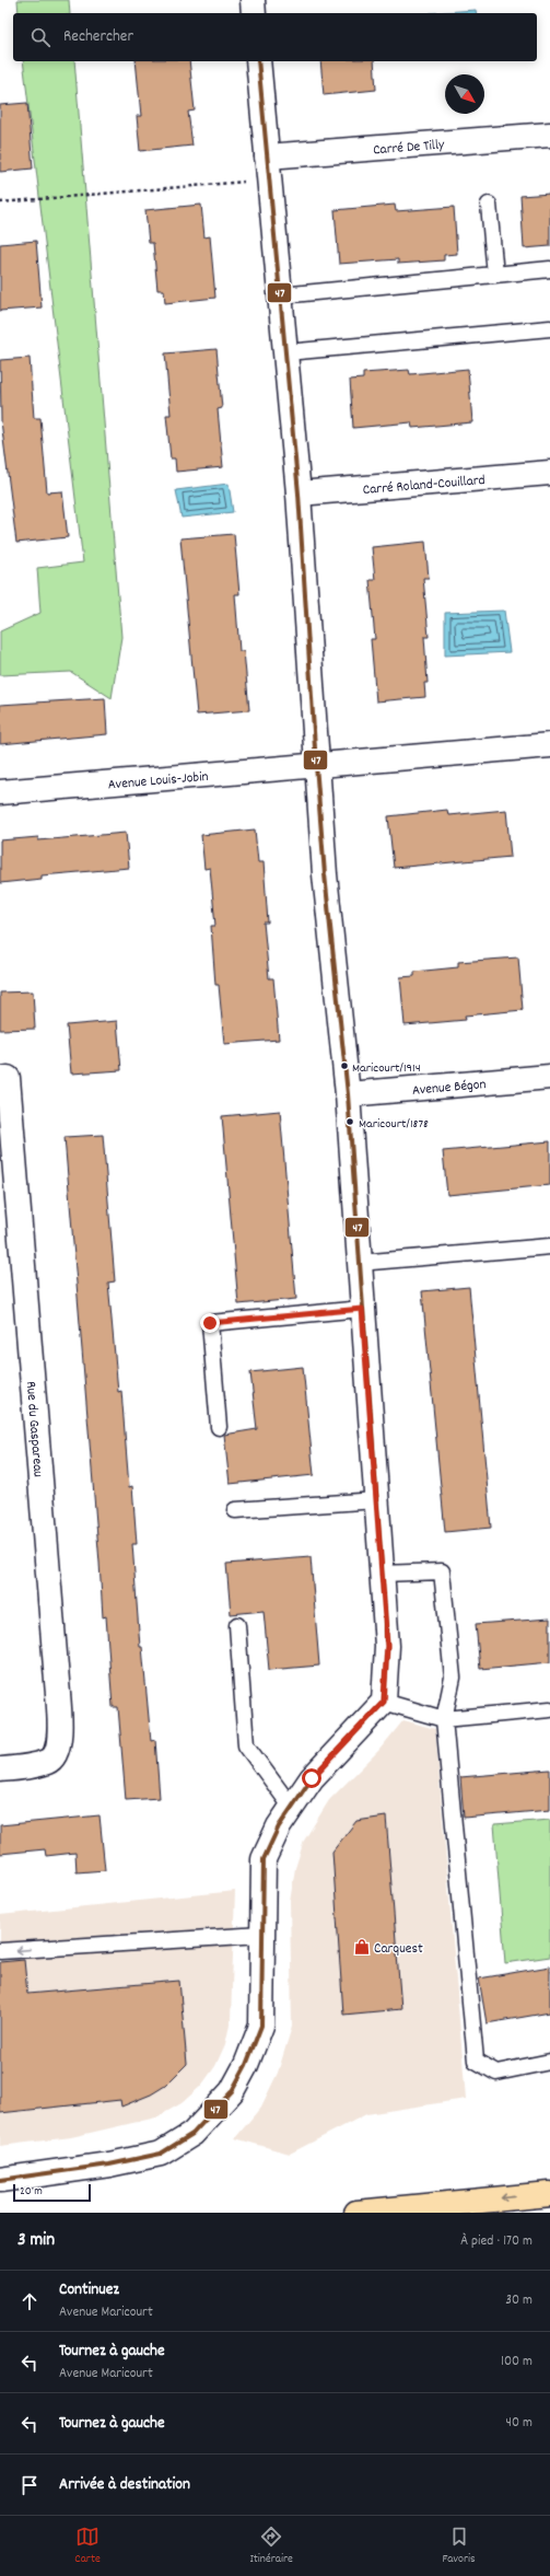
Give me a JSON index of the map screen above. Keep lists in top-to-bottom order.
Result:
{
  "streets": {
    "street": [
      "Carré De Tilly",
      "Carré Roland-Couillard",
      "Avenue Louis-Jobin",
      "Avenue Bégon",
      "Rue du Gaspareau"
    ]
  },
  "places": {
    "other": ["Maricourt/1914", "Maricourt/1878"],
    "shop": ["Carquest"]
  },
  "lines": ["transit line 47"],
  "scale_bar": "20 m",
  "north": "bottom right",
  "page": {
    "search": "Rechercher",
    "scale": "20 m",
    "heading": ["3 min", "À pied · 170 m"],
    "list": [
      ["Continuez", "Avenue Maricourt", "30 m"],
      ["Tournez à gauche", "Avenue Maricourt", "100 m"],
      ["Tournez à gauche", "40 m"],
      "Arrivée à destination"
    ],
    "nav": ["Carte", "Itinéraire", "Favoris"]
  }
}
